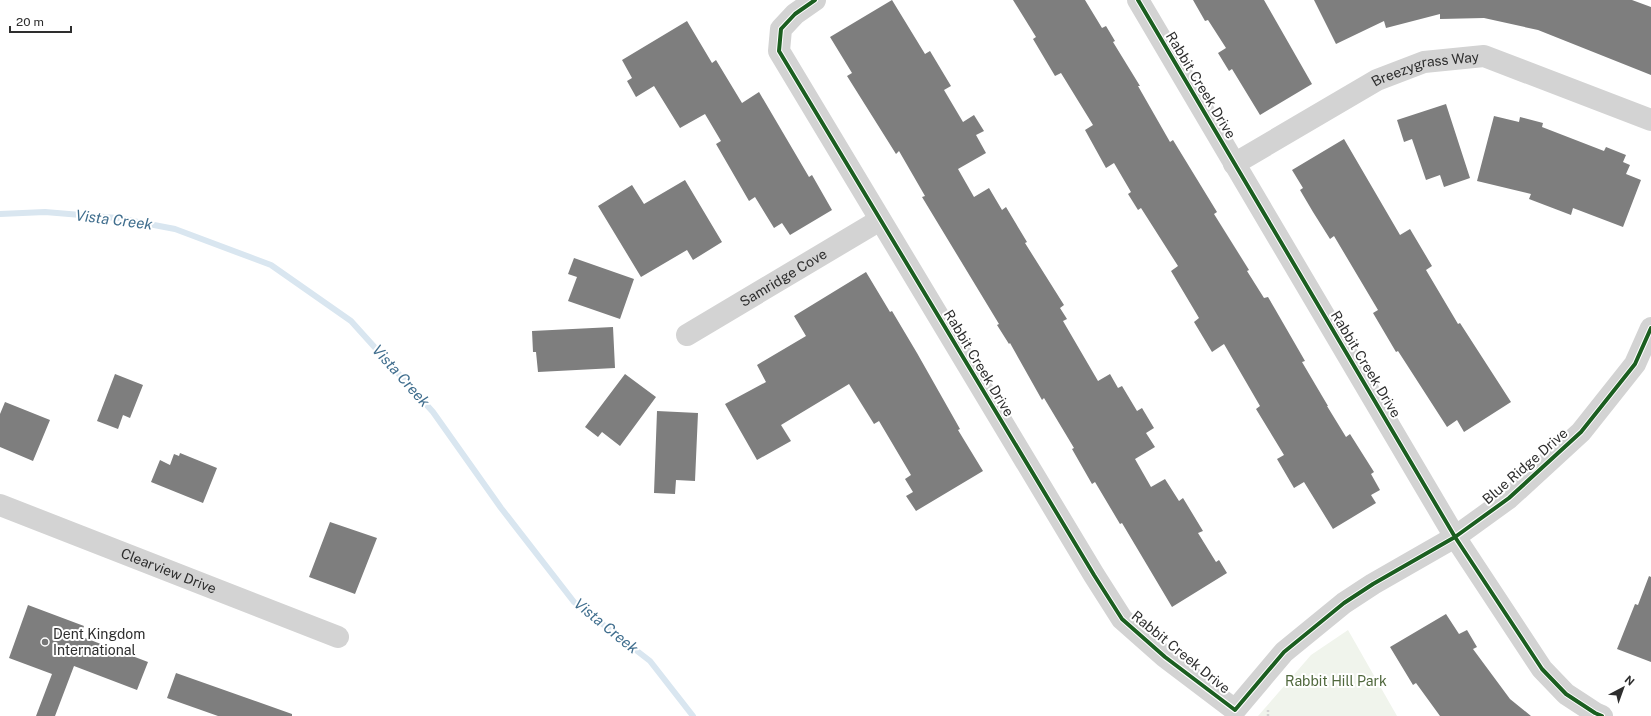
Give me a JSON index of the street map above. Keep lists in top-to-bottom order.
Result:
{
  "streets": {
    "street": [
      "Breezygrass Way",
      "Rabbit Creek Drive",
      "Samridge Cove",
      "Blue Ridge Drive",
      "Clearview Drive"
    ]
  },
  "crossings": [
    ["Breezygrass Way", "Rabbit Creek Drive"],
    ["Rabbit Creek Drive", "Samridge Cove"],
    ["Rabbit Creek Drive", "Blue Ridge Drive"]
  ],
  "water": ["Vista Creek"],
  "parks": ["Rabbit Hill Park"],
  "places": ["Dent Kingdom International"],
  "scale_bar": "20 m",
  "north": "top right"
}
